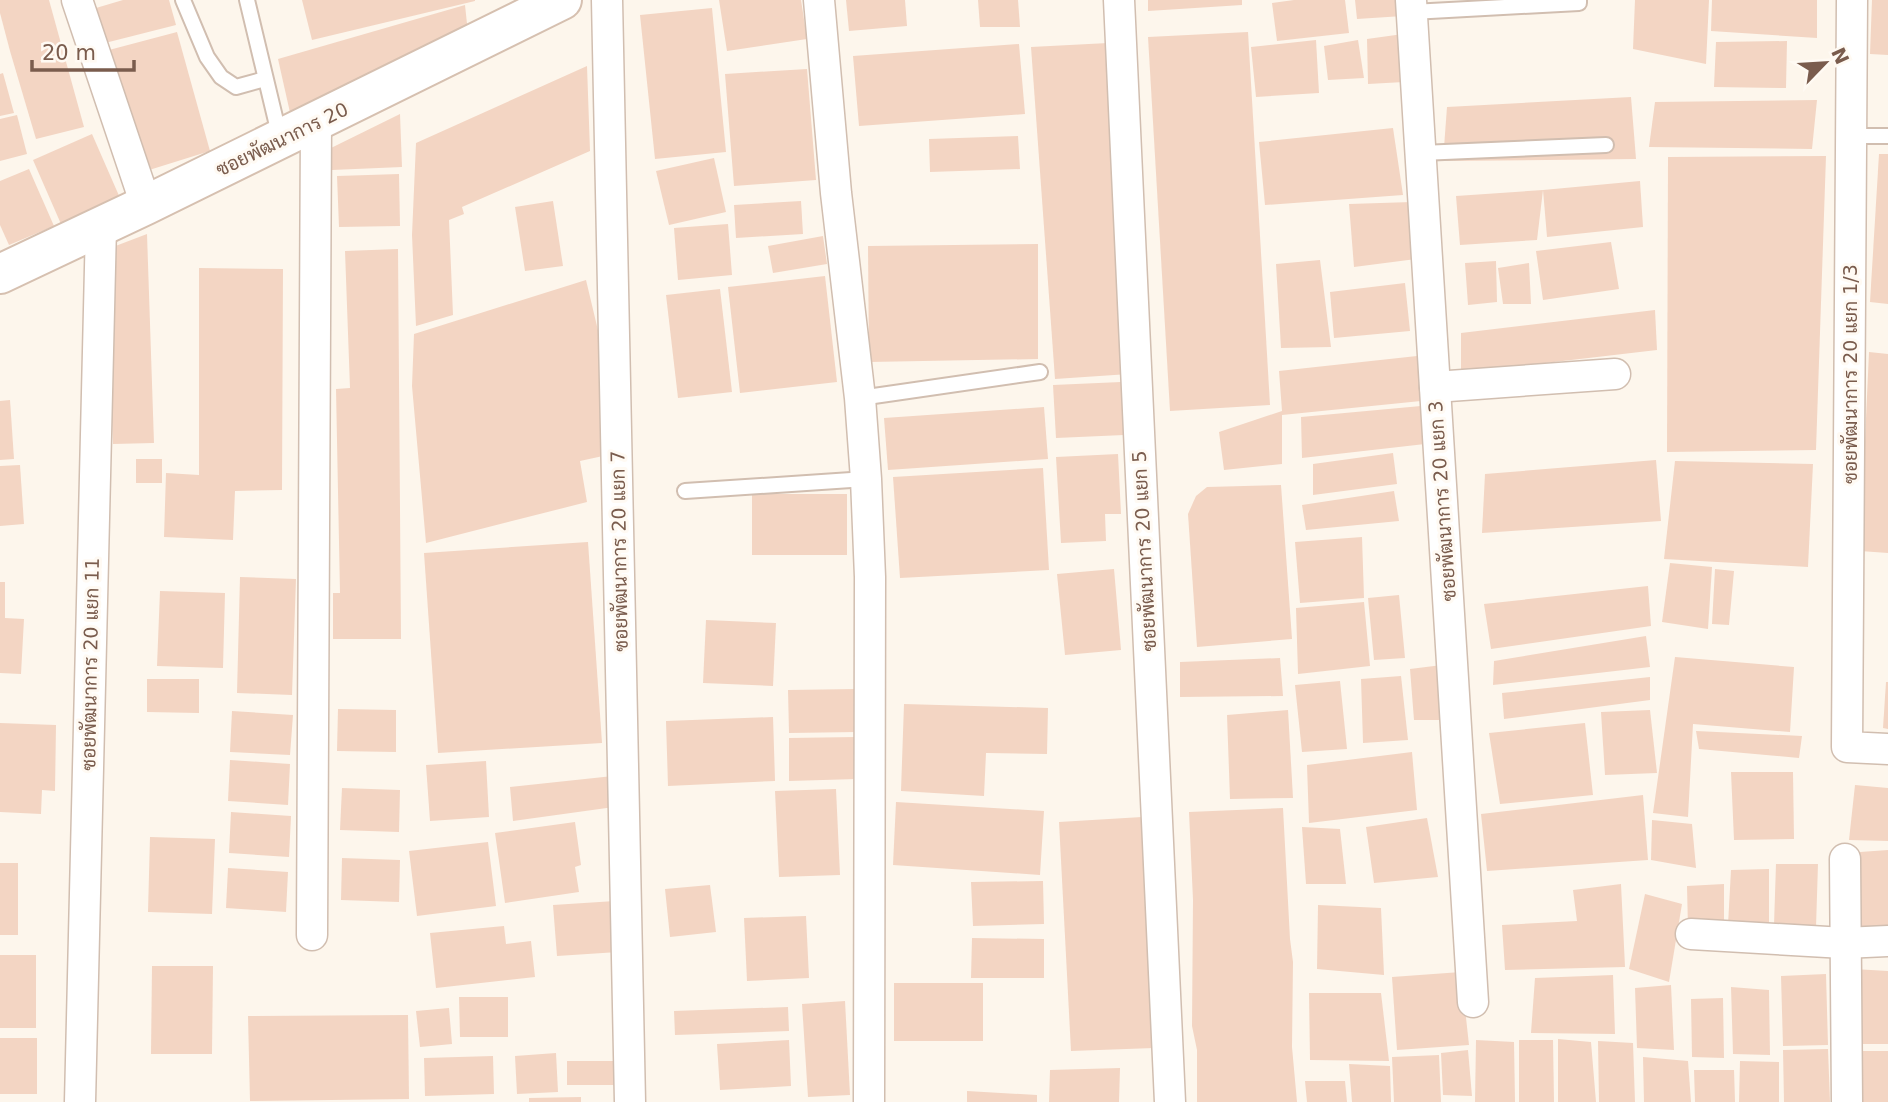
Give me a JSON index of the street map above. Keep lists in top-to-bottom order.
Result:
{
  "streets": {
    "street": [
      "ซอยพัฒนาการ 20",
      "ซอยพัฒนาการ 20 แยก 1/3",
      "ซอยพัฒนาการ 20 แยก 3",
      "ซอยพัฒนาการ 20 แยก 7",
      "ซอยพัฒนาการ 20 แยก 5",
      "ซอยพัฒนาการ 20 แยก 11"
    ]
  },
  "crossings": [
    ["ซอยพัฒนาการ 20", "ซอยพัฒนาการ 20 แยก 11"]
  ],
  "scale_bar": "20 m",
  "north": "top right"
}
